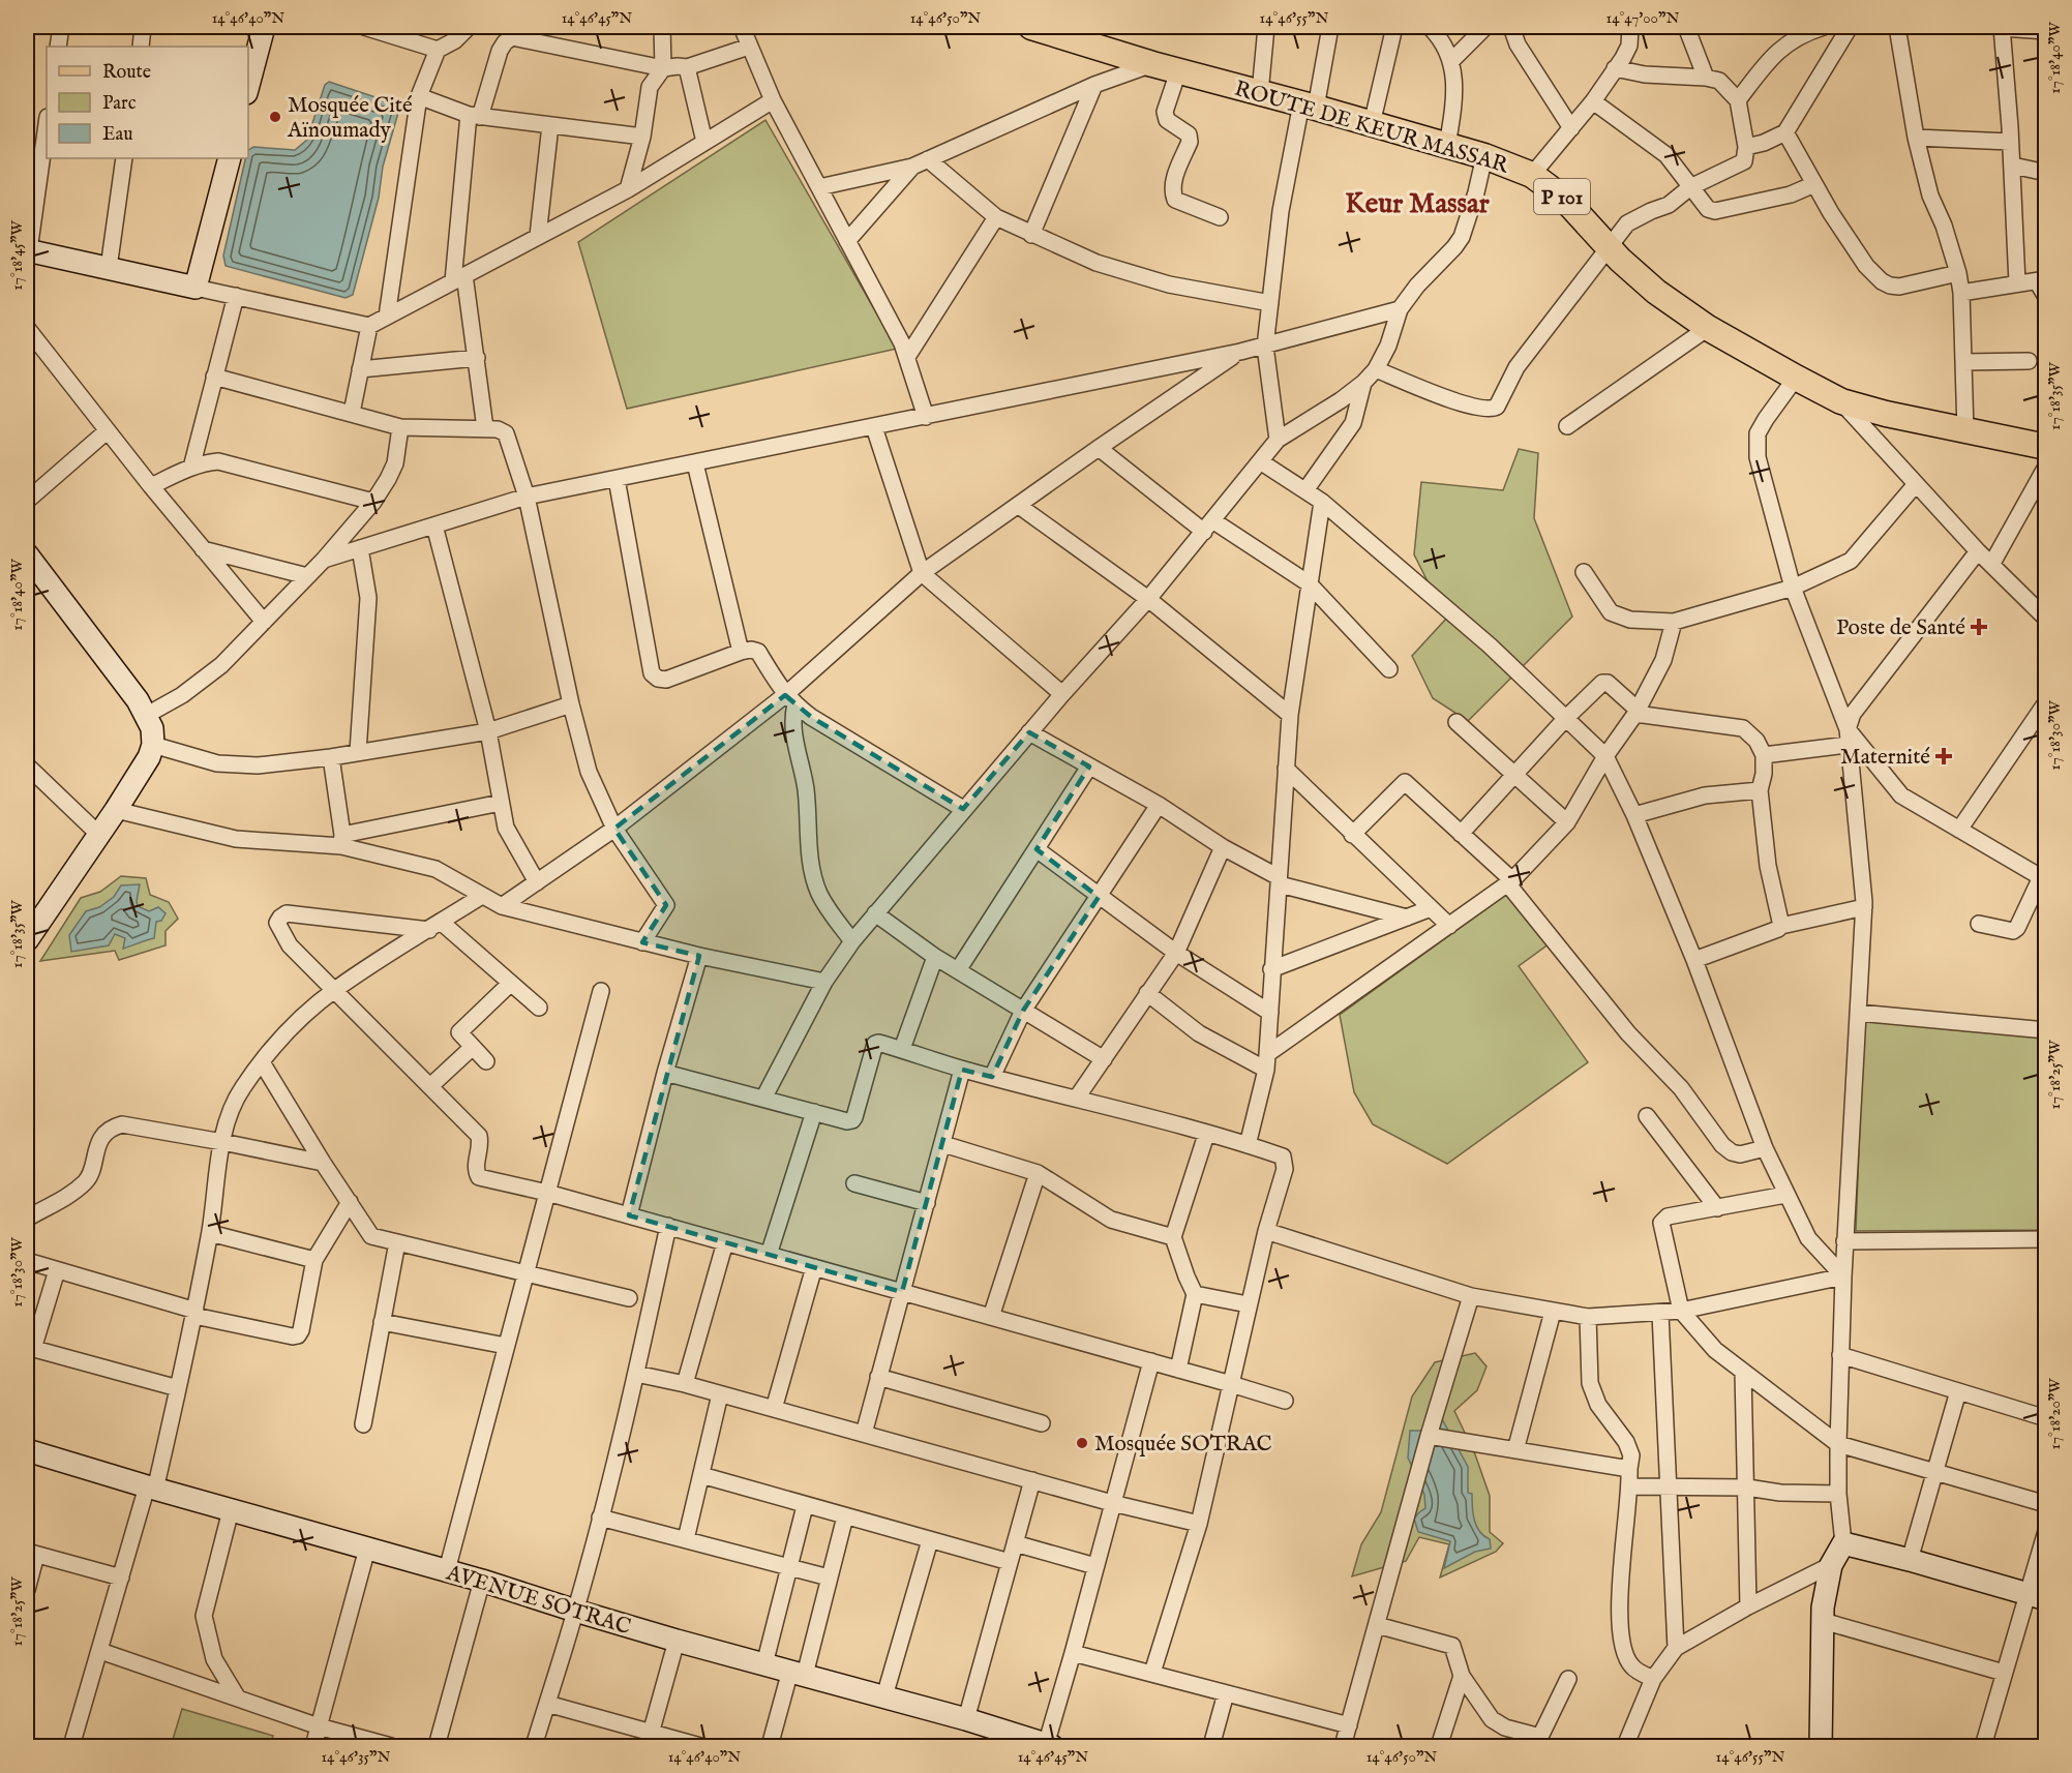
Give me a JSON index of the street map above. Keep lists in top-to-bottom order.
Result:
{
  "streets": {
    "main road": ["ROUTE DE KEUR MASSAR", "P 101"],
    "street": ["AVENUE SOTRAC"]
  },
  "districts": ["Keur Massar"],
  "places": {
    "other": ["Mosquée Cité Aïnoumady", "Mosquée SOTRAC"],
    "health": ["Poste de Santé", "Maternité"]
  },
  "legend": ["Route", "Parc", "Eau"],
  "coordinates": [
    "14°46'40\"N",
    "14°46'45\"N",
    "14°46'50\"N",
    "14°46'55\"N",
    "14°47'00\"N",
    "17°18'40\"W",
    "17°18'45\"W",
    "17°18'35\"W",
    "17°18'30\"W",
    "17°18'25\"W",
    "17°18'20\"W",
    "14°46'35\"N"
  ]
}
